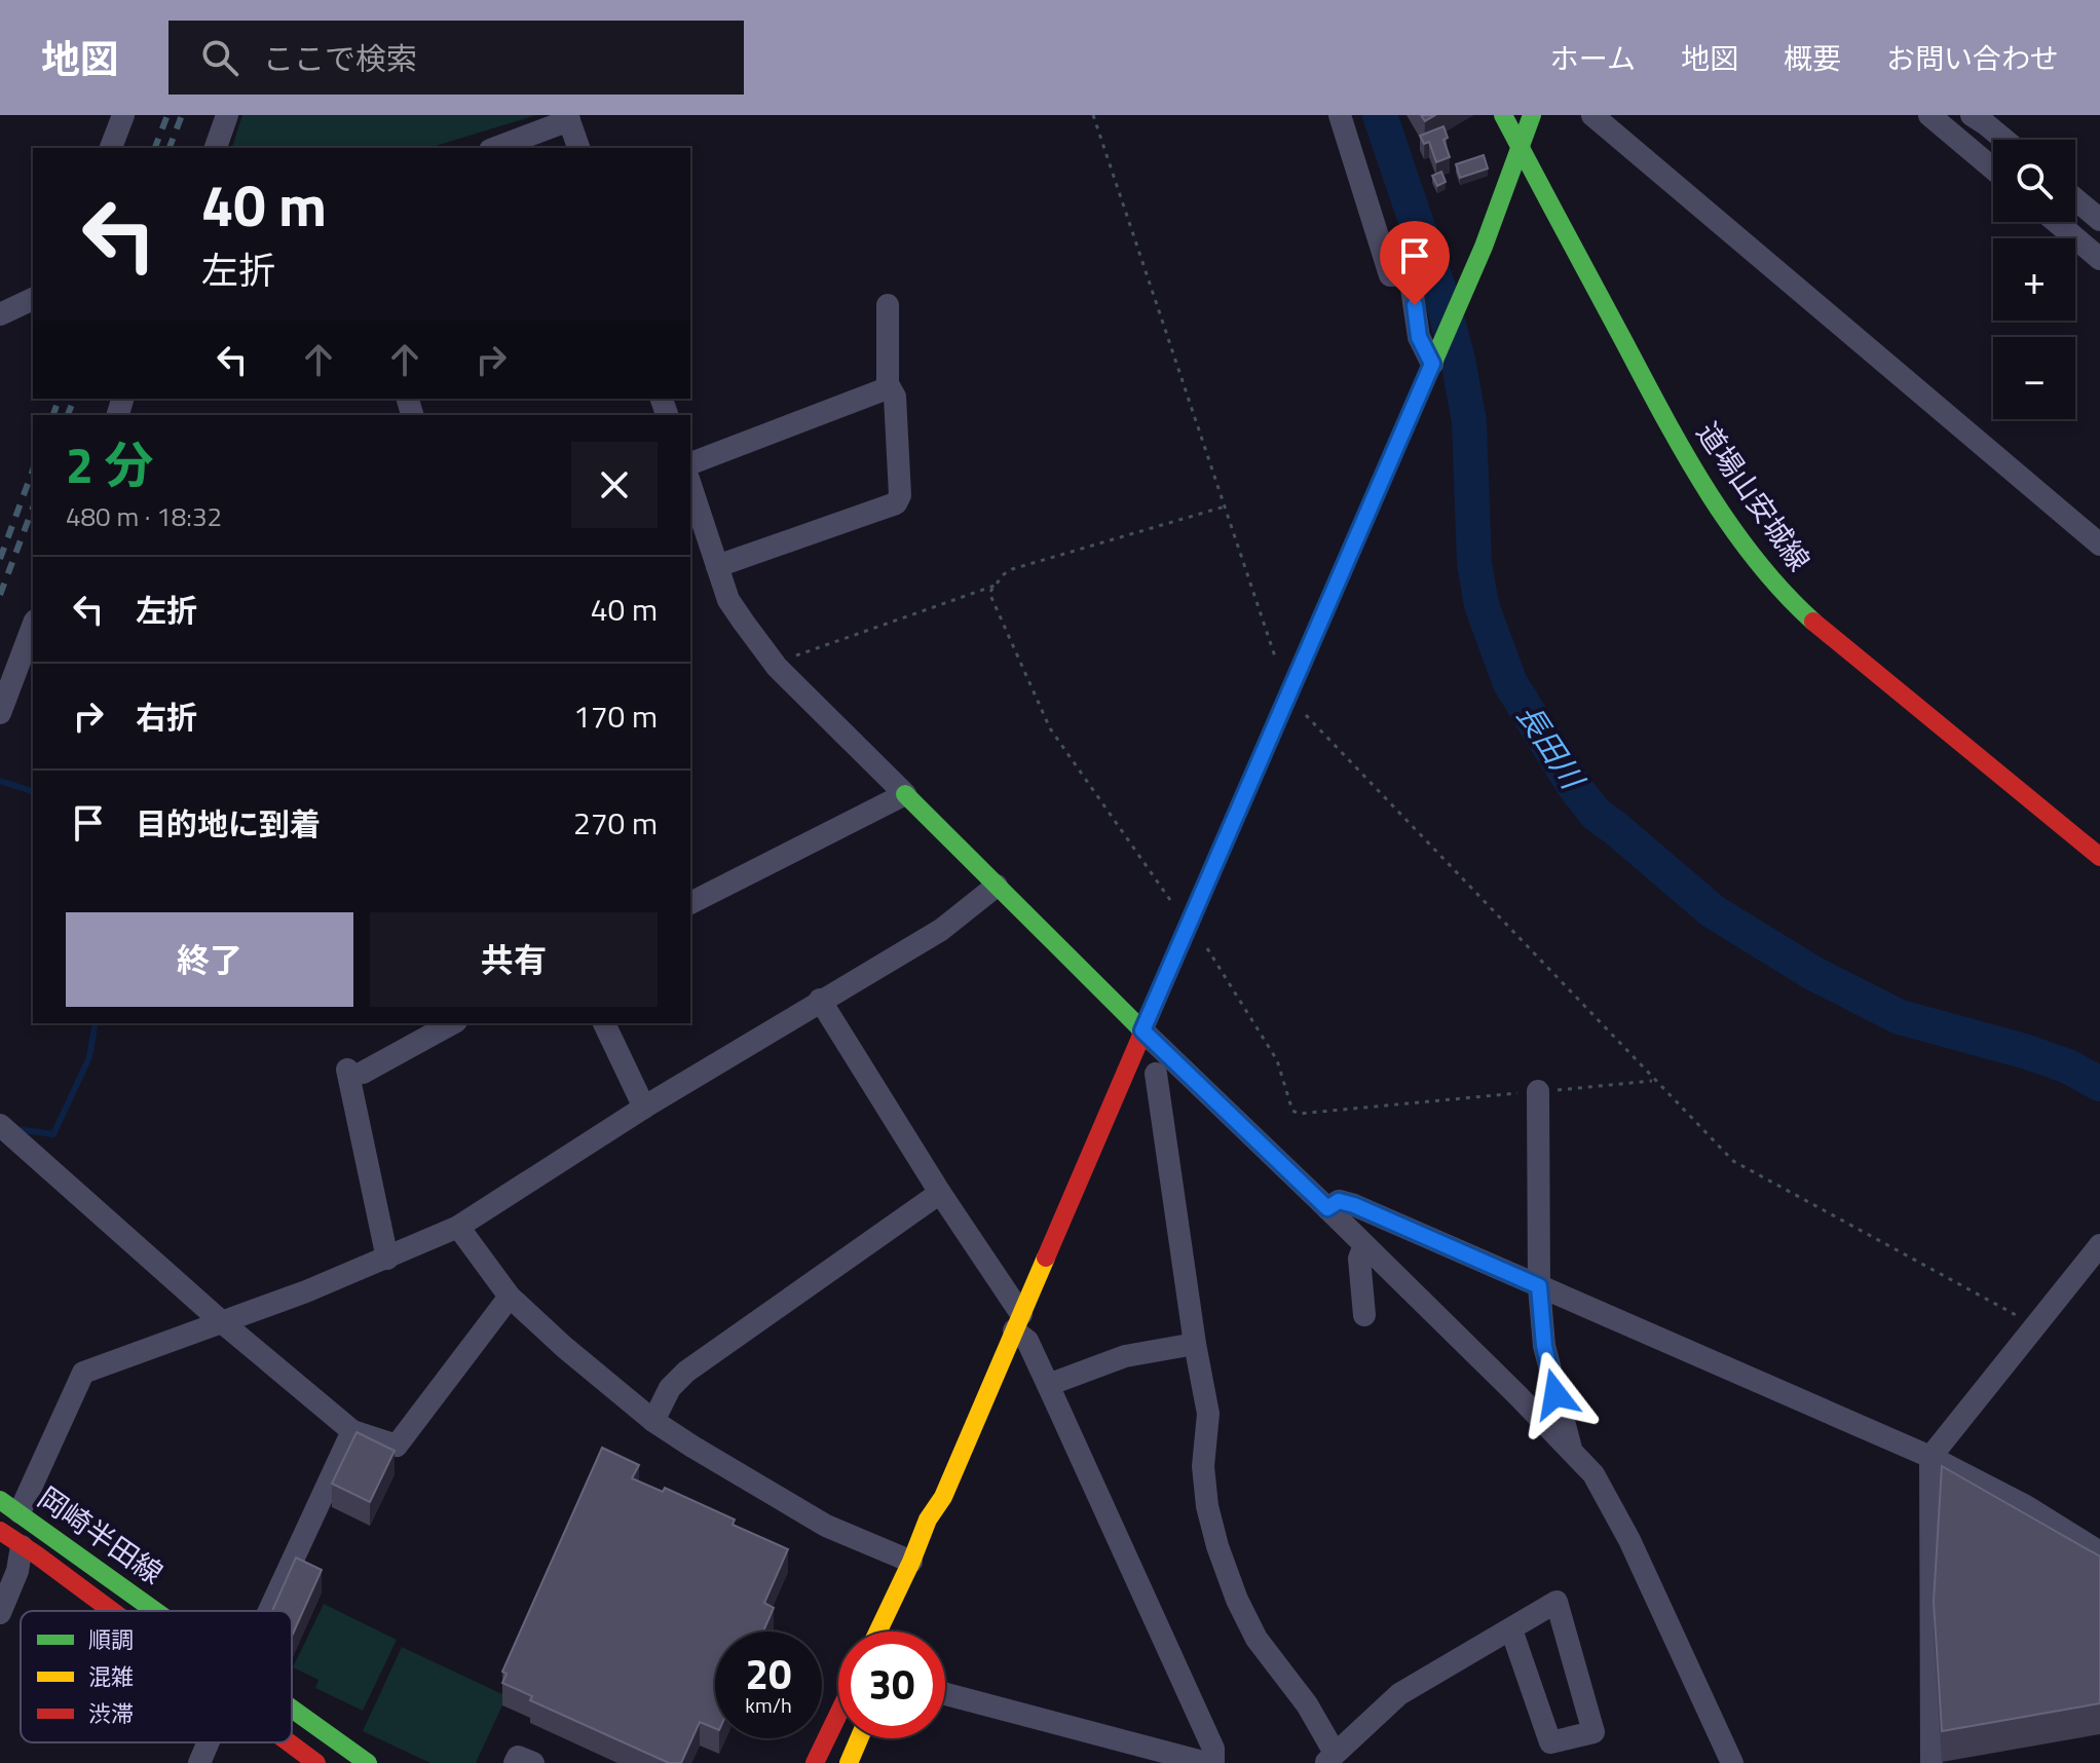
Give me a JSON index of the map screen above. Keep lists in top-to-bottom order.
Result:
{
  "streets": {
    "street": ["道場山安城線", "岡崎半田線"]
  },
  "water": ["長田川"],
  "legend": ["順調", "混雑", "渋滞"],
  "page": {
    "header": "地図",
    "search": "ここで検索",
    "nav": [
      "ホーム",
      "地図",
      "概要",
      "お問い合わせ"
    ],
    "map_buttons": ["+", "−"],
    "turn": ["40 m", "左折"],
    "heading": ["2 分", "480 m · 18:32"],
    "list": [
      {
        "name": "左折",
        "value": "40 m"
      },
      {
        "name": "右折",
        "value": "170 m"
      },
      {
        "name": "目的地に到着",
        "value": "270 m"
      }
    ],
    "buttons": ["終了", "共有"],
    "speed": "20 km/h",
    "limit": "30"
  }
}
